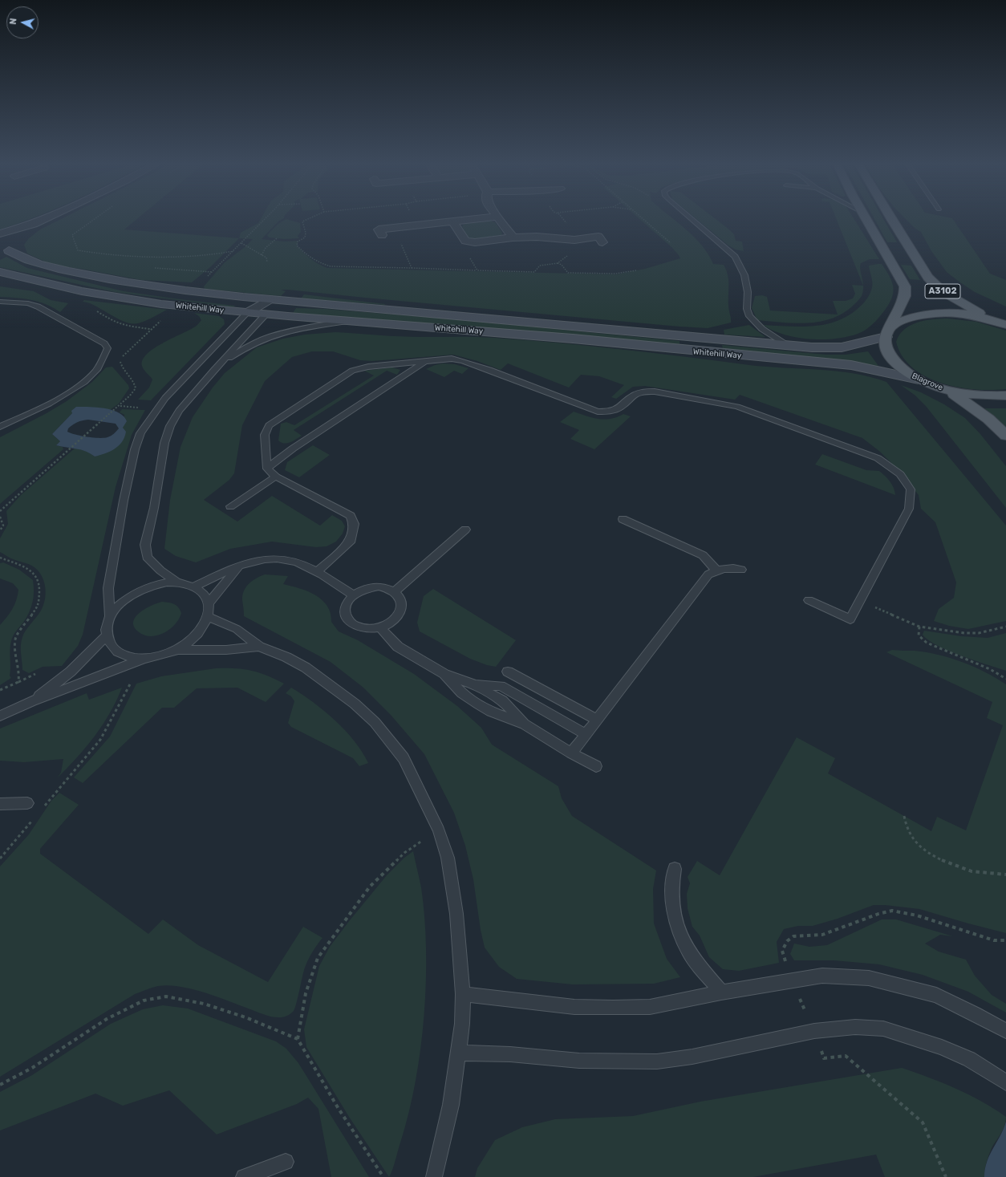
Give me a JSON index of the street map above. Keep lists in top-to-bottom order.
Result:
{
  "streets": {
    "main road": ["A3102", "Whitehill Way", "Blagrove"]
  },
  "crossings": [
    ["A3102", "Whitehill Way"],
    ["A3102", "Blagrove"],
    ["Whitehill Way", "Blagrove"]
  ],
  "north": "left"
}
